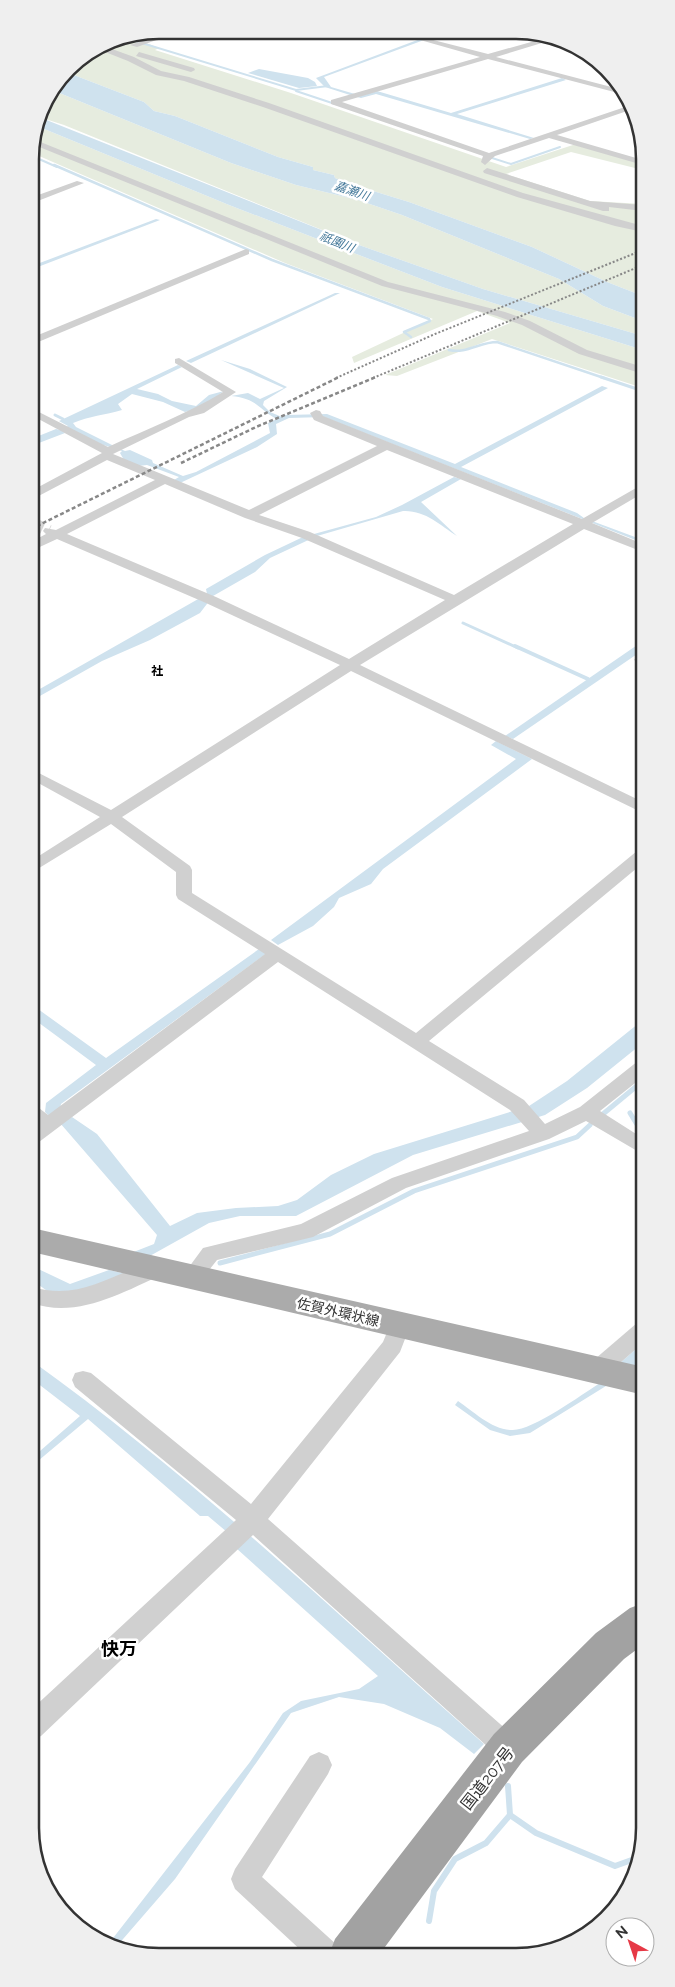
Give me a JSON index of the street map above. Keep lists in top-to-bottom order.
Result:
{
  "streets": {
    "highway": ["国道207号"],
    "main road": ["佐賀外環状線"]
  },
  "districts": ["社", "快万"],
  "water": ["嘉瀬川", "祇園川"],
  "north": "top left"
}
